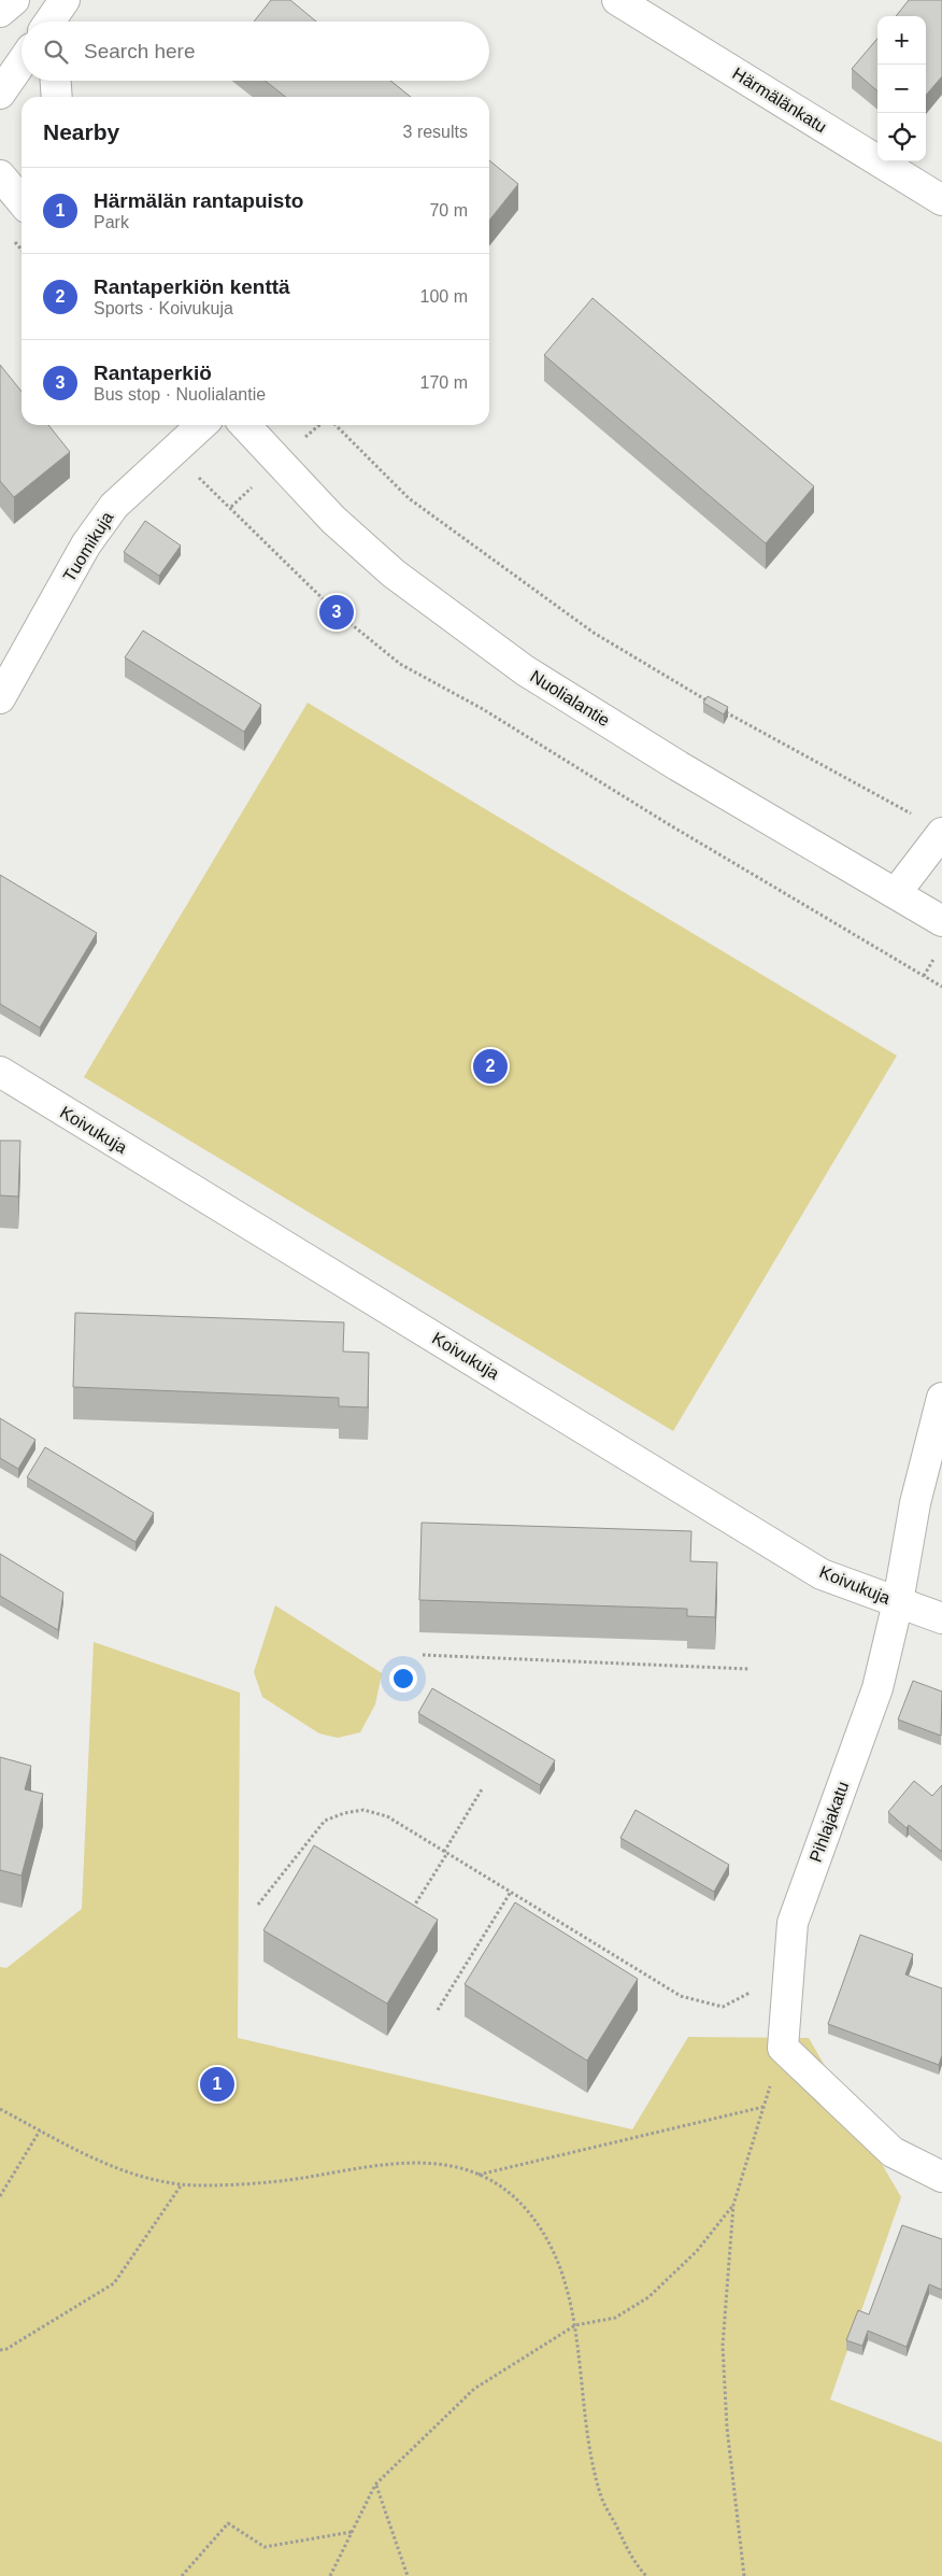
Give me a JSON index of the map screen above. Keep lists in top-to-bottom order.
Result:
{
  "streets": {
    "street": [
      "Härmälänkatu",
      "Tuomikuja",
      "Nuolialantie",
      "Koivukuja",
      "Pihlajakatu"
    ]
  },
  "crossings": [
    ["Koivukuja", "Pihlajakatu"]
  ],
  "page": {
    "map_buttons": ["+", "−"],
    "search": "Search here",
    "heading": ["Nearby", "3 results"],
    "list": [
      {
        "mark": "1",
        "name": "Härmälän rantapuisto",
        "note": "Park",
        "value": "70 m"
      },
      {
        "mark": "2",
        "name": "Rantaperkiön kenttä",
        "note": "Sports · Koivukuja",
        "value": "100 m"
      },
      {
        "mark": "3",
        "name": "Rantaperkiö",
        "note": "Bus stop · Nuolialantie",
        "value": "170 m"
      }
    ],
    "pins": ["3", "2", "1"]
  }
}
